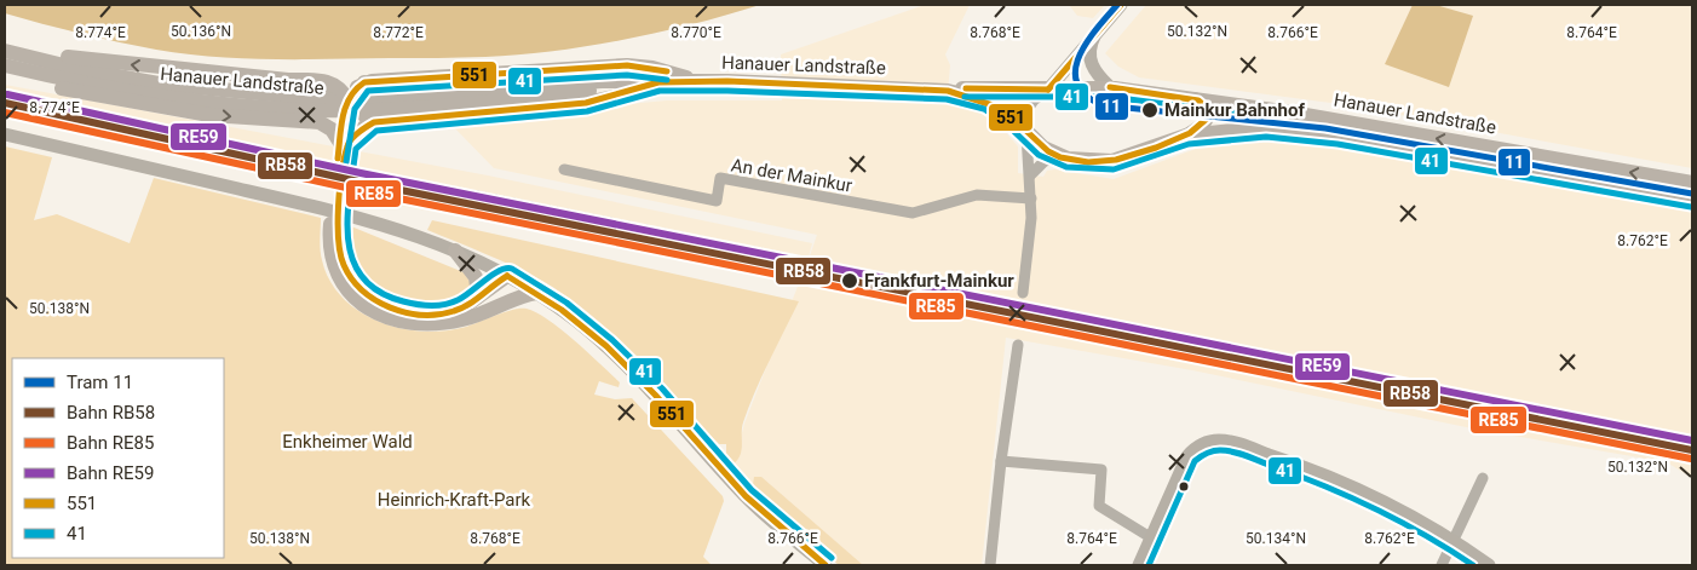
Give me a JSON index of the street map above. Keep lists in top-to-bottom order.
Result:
{
  "streets": {
    "main road": ["Hanauer Landstraße"],
    "street": ["An der Mainkur"]
  },
  "parks": ["Enkheimer Wald", "Heinrich-Kraft-Park"],
  "places": ["Mainkur Bahnhof", "Frankfurt-Mainkur"],
  "lines": [
    "tram line 11",
    "transit line 551",
    "transit line 41",
    "rail line RE59",
    "rail line RB58",
    "rail line RE85"
  ],
  "legend": [
    "Tram 11",
    "Bahn RB58",
    "Bahn RE85",
    "Bahn RE59",
    "551",
    "41"
  ],
  "coordinates": [
    "50.136°N",
    "50.132°N",
    "8.774°E",
    "8.772°E",
    "8.770°E",
    "8.768°E",
    "8.766°E",
    "8.764°E",
    "8.762°E",
    "50.138°N",
    "50.134°N"
  ]
}
